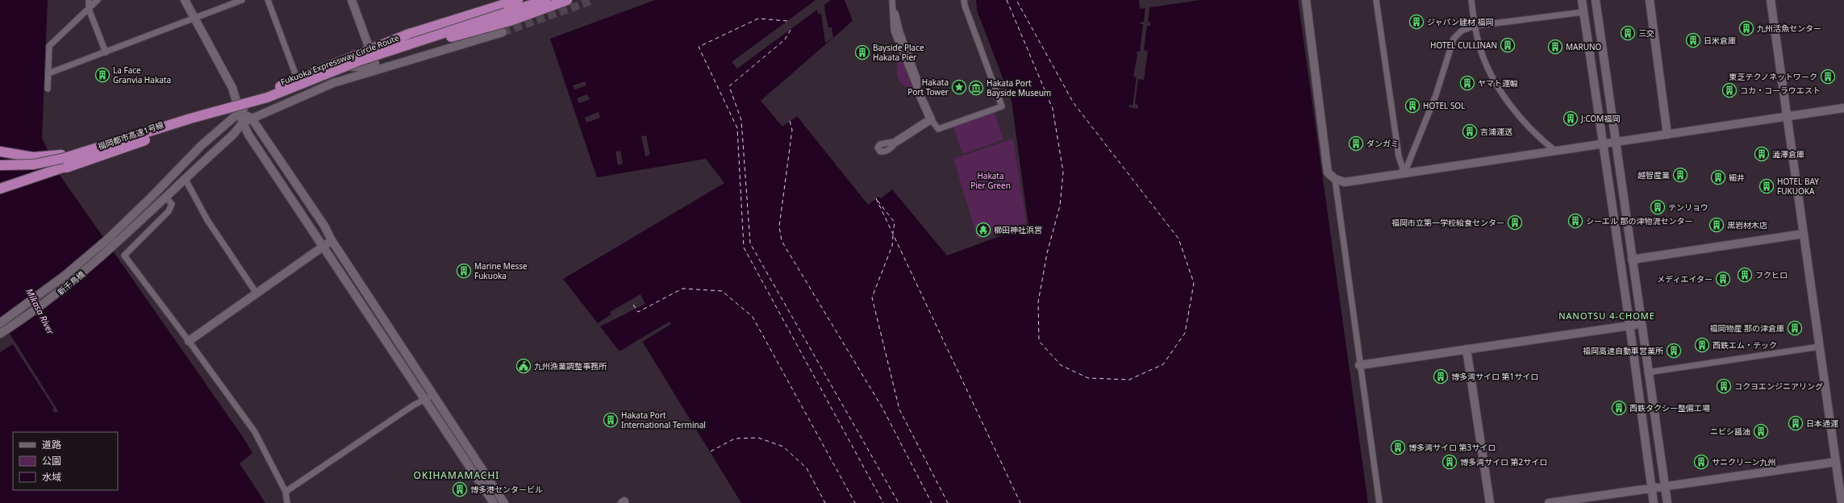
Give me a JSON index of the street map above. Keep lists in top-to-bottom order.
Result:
{
  "streets": {
    "highway": ["Fukuoka Expressway Circle Route", "福岡都市高速1号線"],
    "street": ["新千鳥橋"]
  },
  "crossings": [
    ["Fukuoka Expressway Circle Route", "福岡都市高速1号線"]
  ],
  "districts": ["NANOTSU 4-CHOME", "OKIHAMAMACHI"],
  "water": ["Mikasa River"],
  "parks": ["Hakata Pier Green"],
  "places": {
    "building": [
      "ジャパン建材 福岡",
      "九州活魚センター",
      "三交",
      "日米倉庫",
      "HOTEL CULLINAN",
      "MARUNO",
      "Bayside Place Hakata Pier",
      "La Face Granvia Hakata",
      "東芝テクノネットワーク",
      "ヤマト運輸",
      "コカ・コーラウエスト",
      "HOTEL SOL",
      "J:COM福岡",
      "吉浦運送",
      "ダンガミ",
      "澁澤倉庫",
      "越智産業",
      "細井",
      "HOTEL BAY FUKUOKA",
      "テンリョウ",
      "シーエル 那の津物流センター",
      "福岡市立第一学校給食センター",
      "黒岩材木店",
      "Marine Messe Fukuoka",
      "フクヒロ",
      "メディエイター",
      "福岡物産 那の津倉庫",
      "西鉄エム・テック",
      "福岡高速自動車営業所",
      "博多湾サイロ 第1サイロ",
      "コクヨエンジニアリング",
      "西鉄タクシー整備工場",
      "Hakata Port International Terminal",
      "日本通運",
      "ニビシ醤油",
      "博多湾サイロ 第3サイロ",
      "博多湾サイロ 第2サイロ",
      "サニクリーン九州",
      "博多港センタービル"
    ],
    "place": ["Hakata Port Tower"],
    "museum": ["Hakata Port Bayside Museum"],
    "temple": ["櫛田神社浜宮"],
    "public building": ["九州漁業調整事務所"]
  },
  "legend": ["道路", "公園", "水域"]
}
